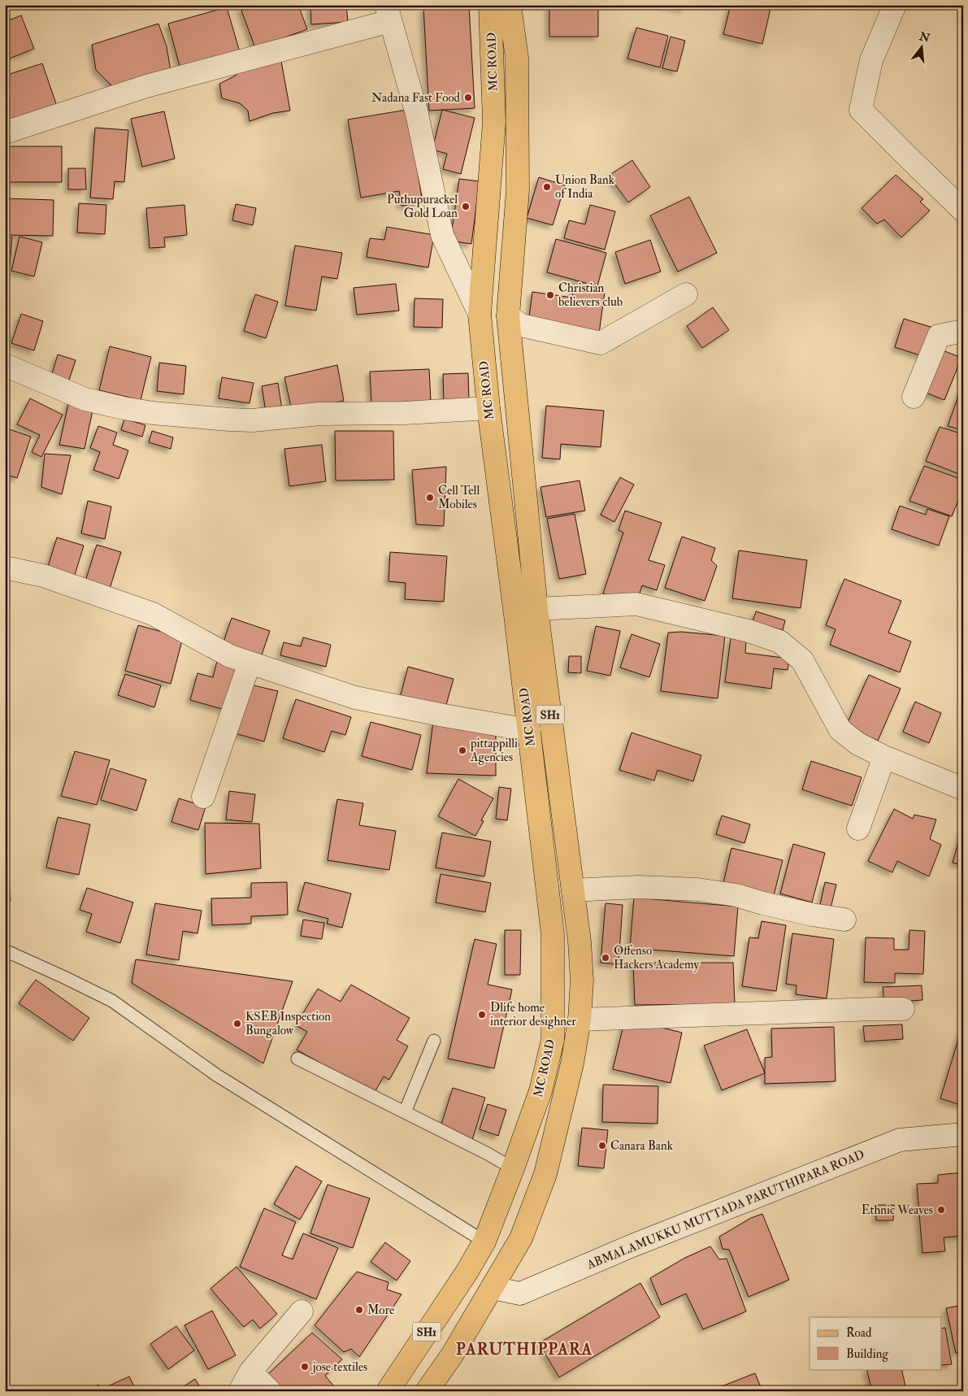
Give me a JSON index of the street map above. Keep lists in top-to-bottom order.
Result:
{
  "streets": {
    "main road": ["MC ROAD", "SH1"],
    "street": ["ABMALAMUKKU MUTTADA PARUTHIPARA ROAD"]
  },
  "crossings": [
    ["MC ROAD", "ABMALAMUKKU MUTTADA PARUTHIPARA ROAD"]
  ],
  "districts": ["PARUTHIPPARA"],
  "places": [
    "Nadana Fast Food",
    "Union Bank of India",
    "Puthupurackel Gold Loan",
    "Christian believers club",
    "Cell Tell Mobiles",
    "pittappilli Agencies",
    "Offenso Hackers Academy",
    "Dlife home interior desighner",
    "KSEB Inspection Bungalow",
    "Canara Bank",
    "Ethnic Weaves",
    "More",
    "jose textiles"
  ],
  "legend": ["Road", "Building"],
  "north": "top"
}
